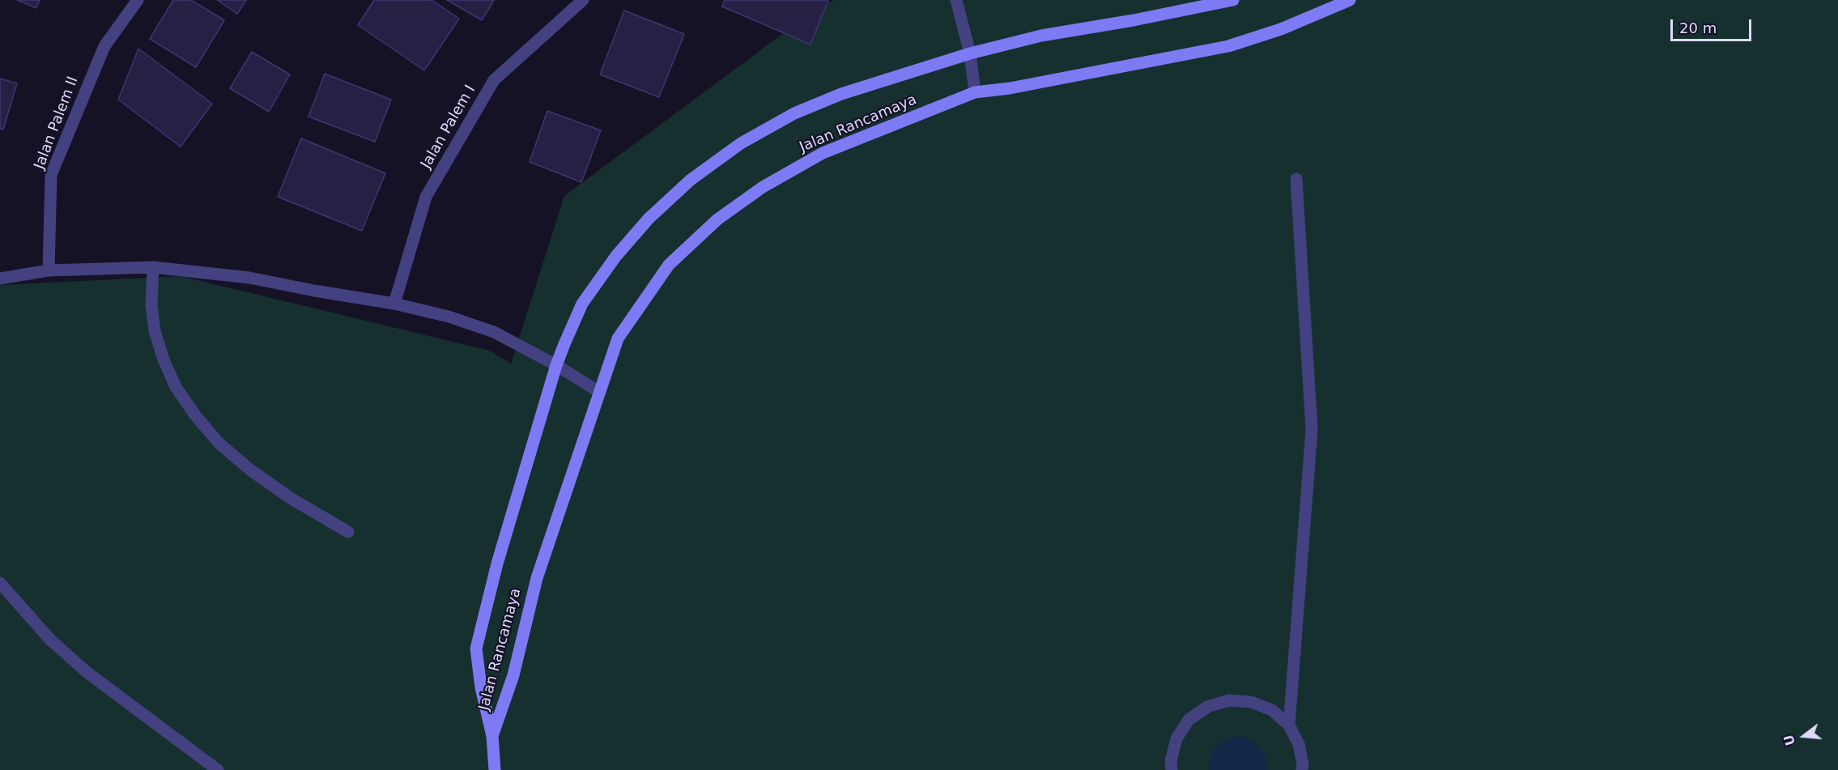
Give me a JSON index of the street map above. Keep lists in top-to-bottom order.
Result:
{
  "streets": {
    "street": ["Jalan Palem II", "Jalan Rancamaya", "Jalan Palem I"]
  },
  "scale_bar": "20 m",
  "north": "left"
}
